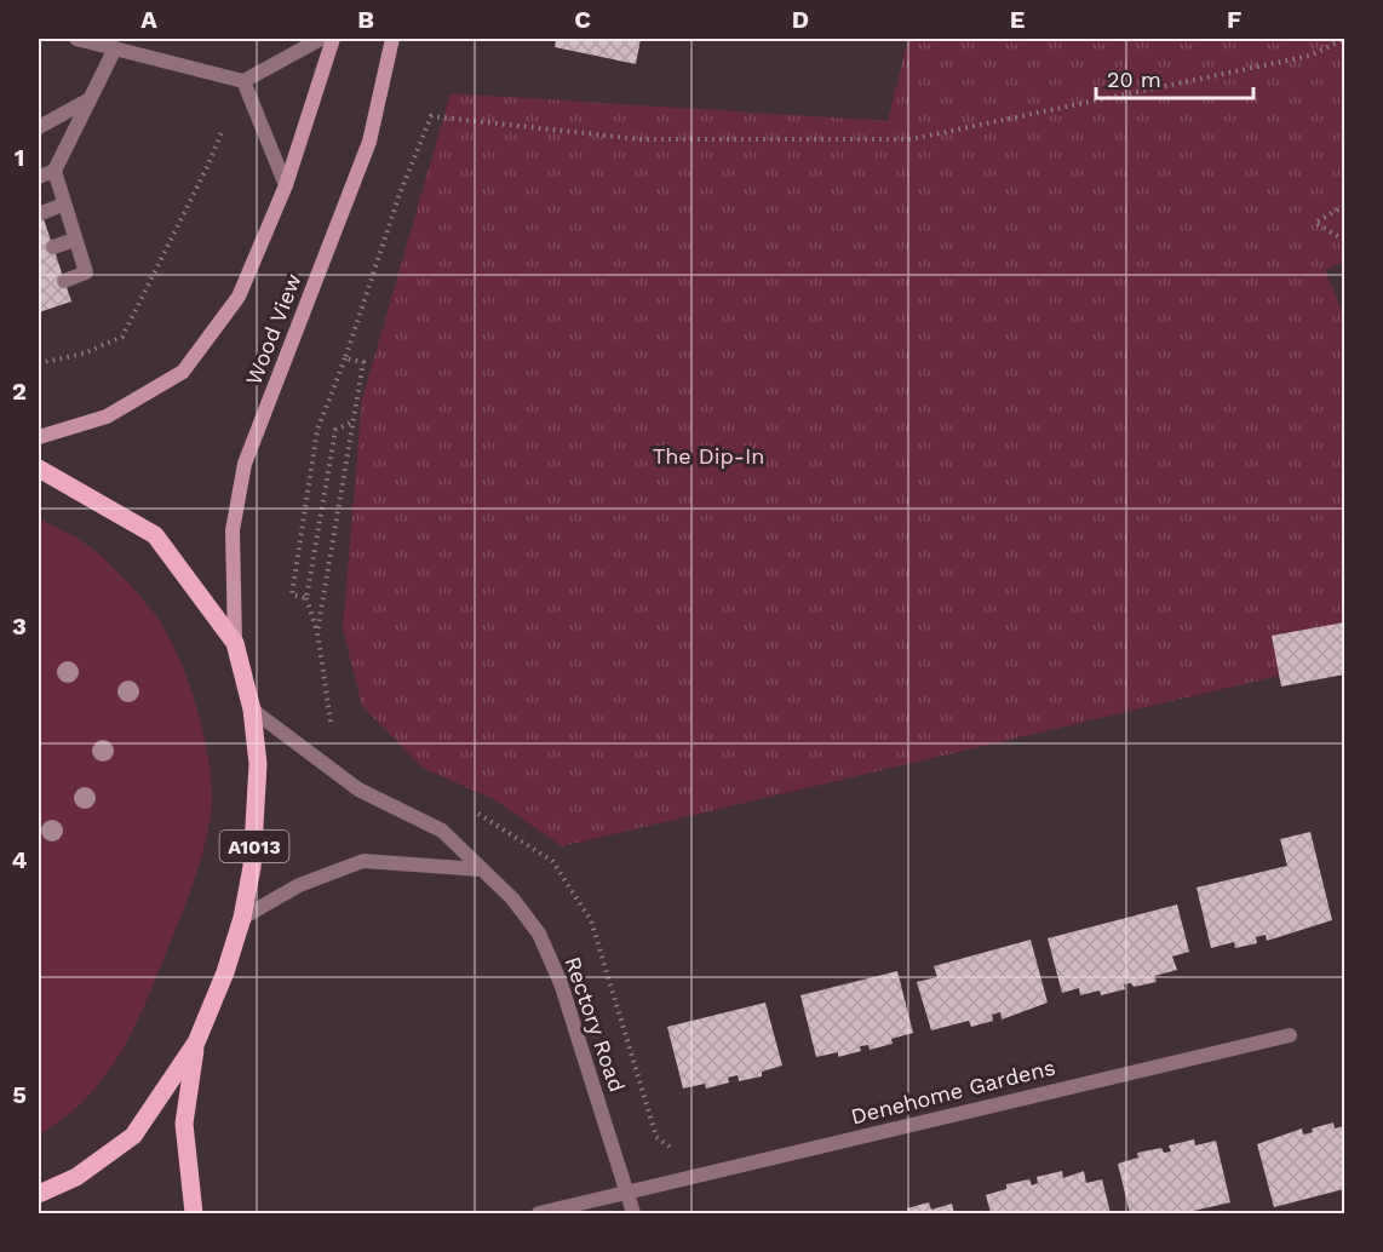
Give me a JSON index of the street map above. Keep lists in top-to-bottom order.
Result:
{
  "streets": {
    "main road": ["Wood View", "A1013"],
    "street": ["Rectory Road", "Denehome Gardens"]
  },
  "crossings": [
    ["Wood View", "A1013"],
    ["A1013", "Rectory Road"],
    ["Rectory Road", "Denehome Gardens"]
  ],
  "parks": ["The Dip-In"],
  "scale_bar": "20 m",
  "grid": {
    "columns": [
      "A",
      "B",
      "C",
      "D",
      "E",
      "F"
    ],
    "rows": [
      "1",
      "2",
      "3",
      "4",
      "5"
    ]
  }
}
